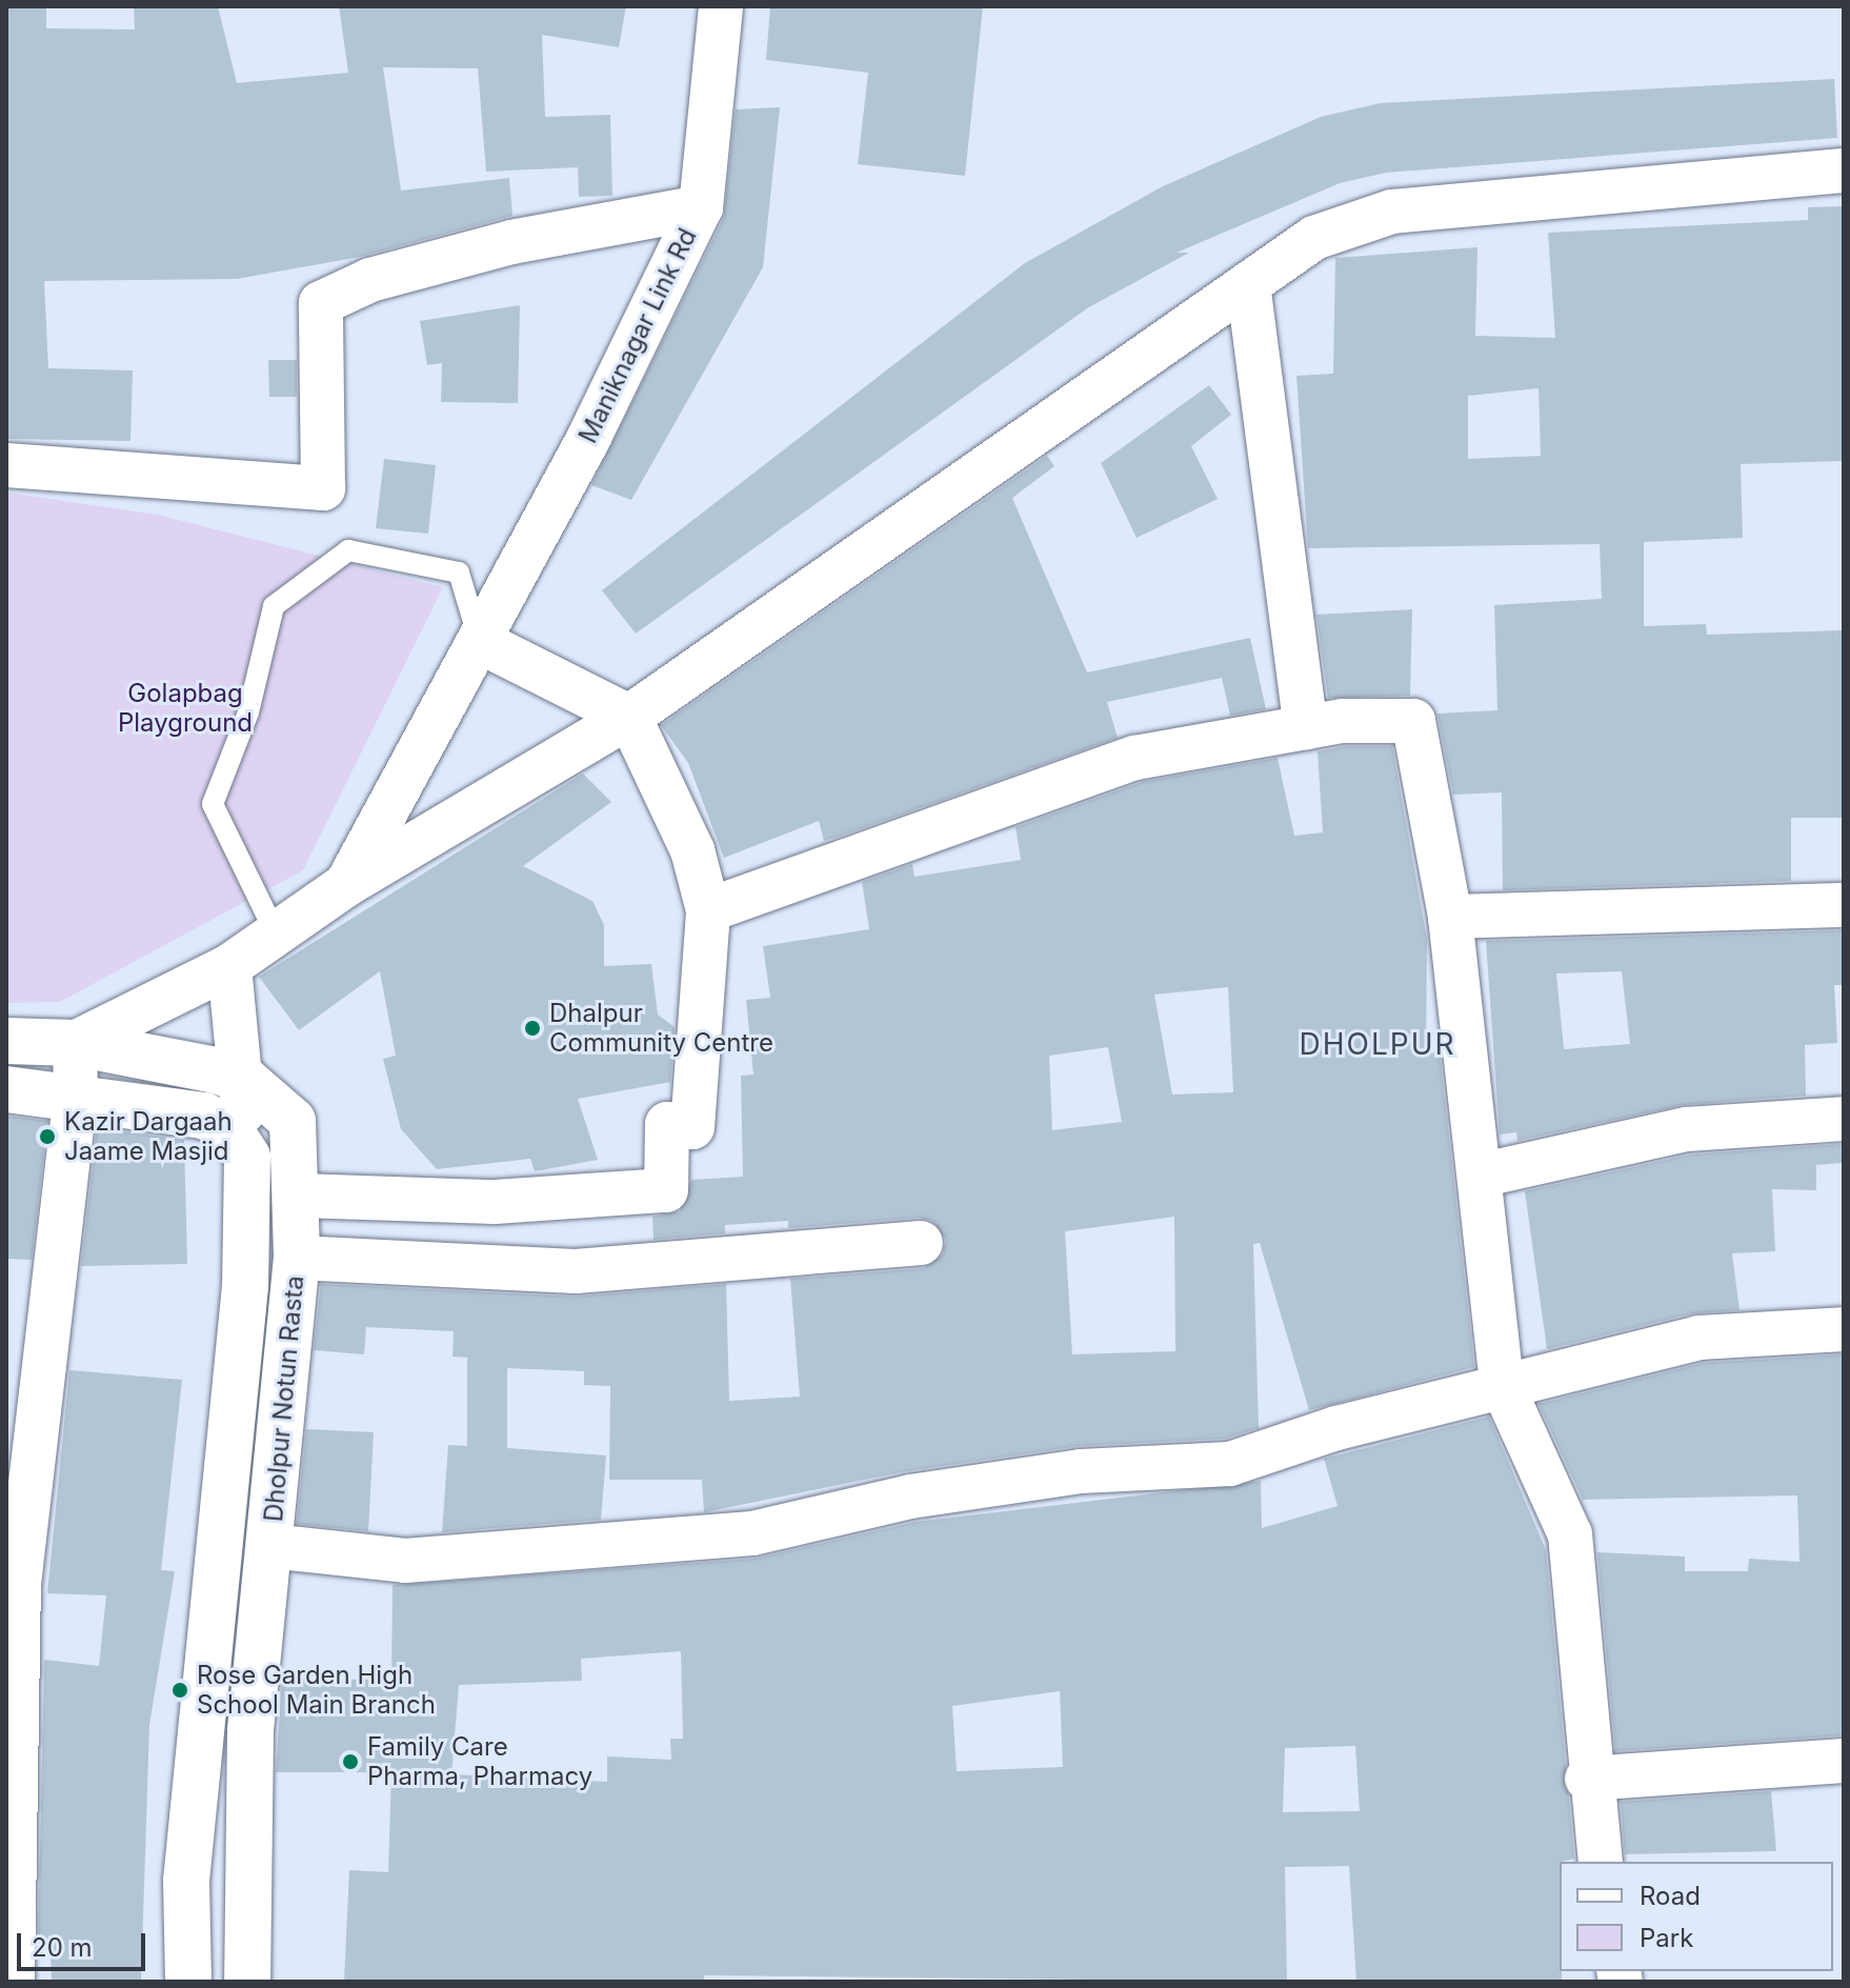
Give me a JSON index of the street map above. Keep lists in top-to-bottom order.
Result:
{
  "streets": {
    "main road": ["Dholpur Notun Rasta"],
    "street": ["Maniknagar Link Rd"]
  },
  "districts": ["DHOLPUR"],
  "parks": ["Golapbag Playground"],
  "places": [
    "Dhalpur Community Centre",
    "Kazir Dargaah Jaame Masjid",
    "Rose Garden High School Main Branch",
    "Family Care Pharma, Pharmacy"
  ],
  "legend": ["Road", "Park"],
  "scale_bar": "20 m"
}
